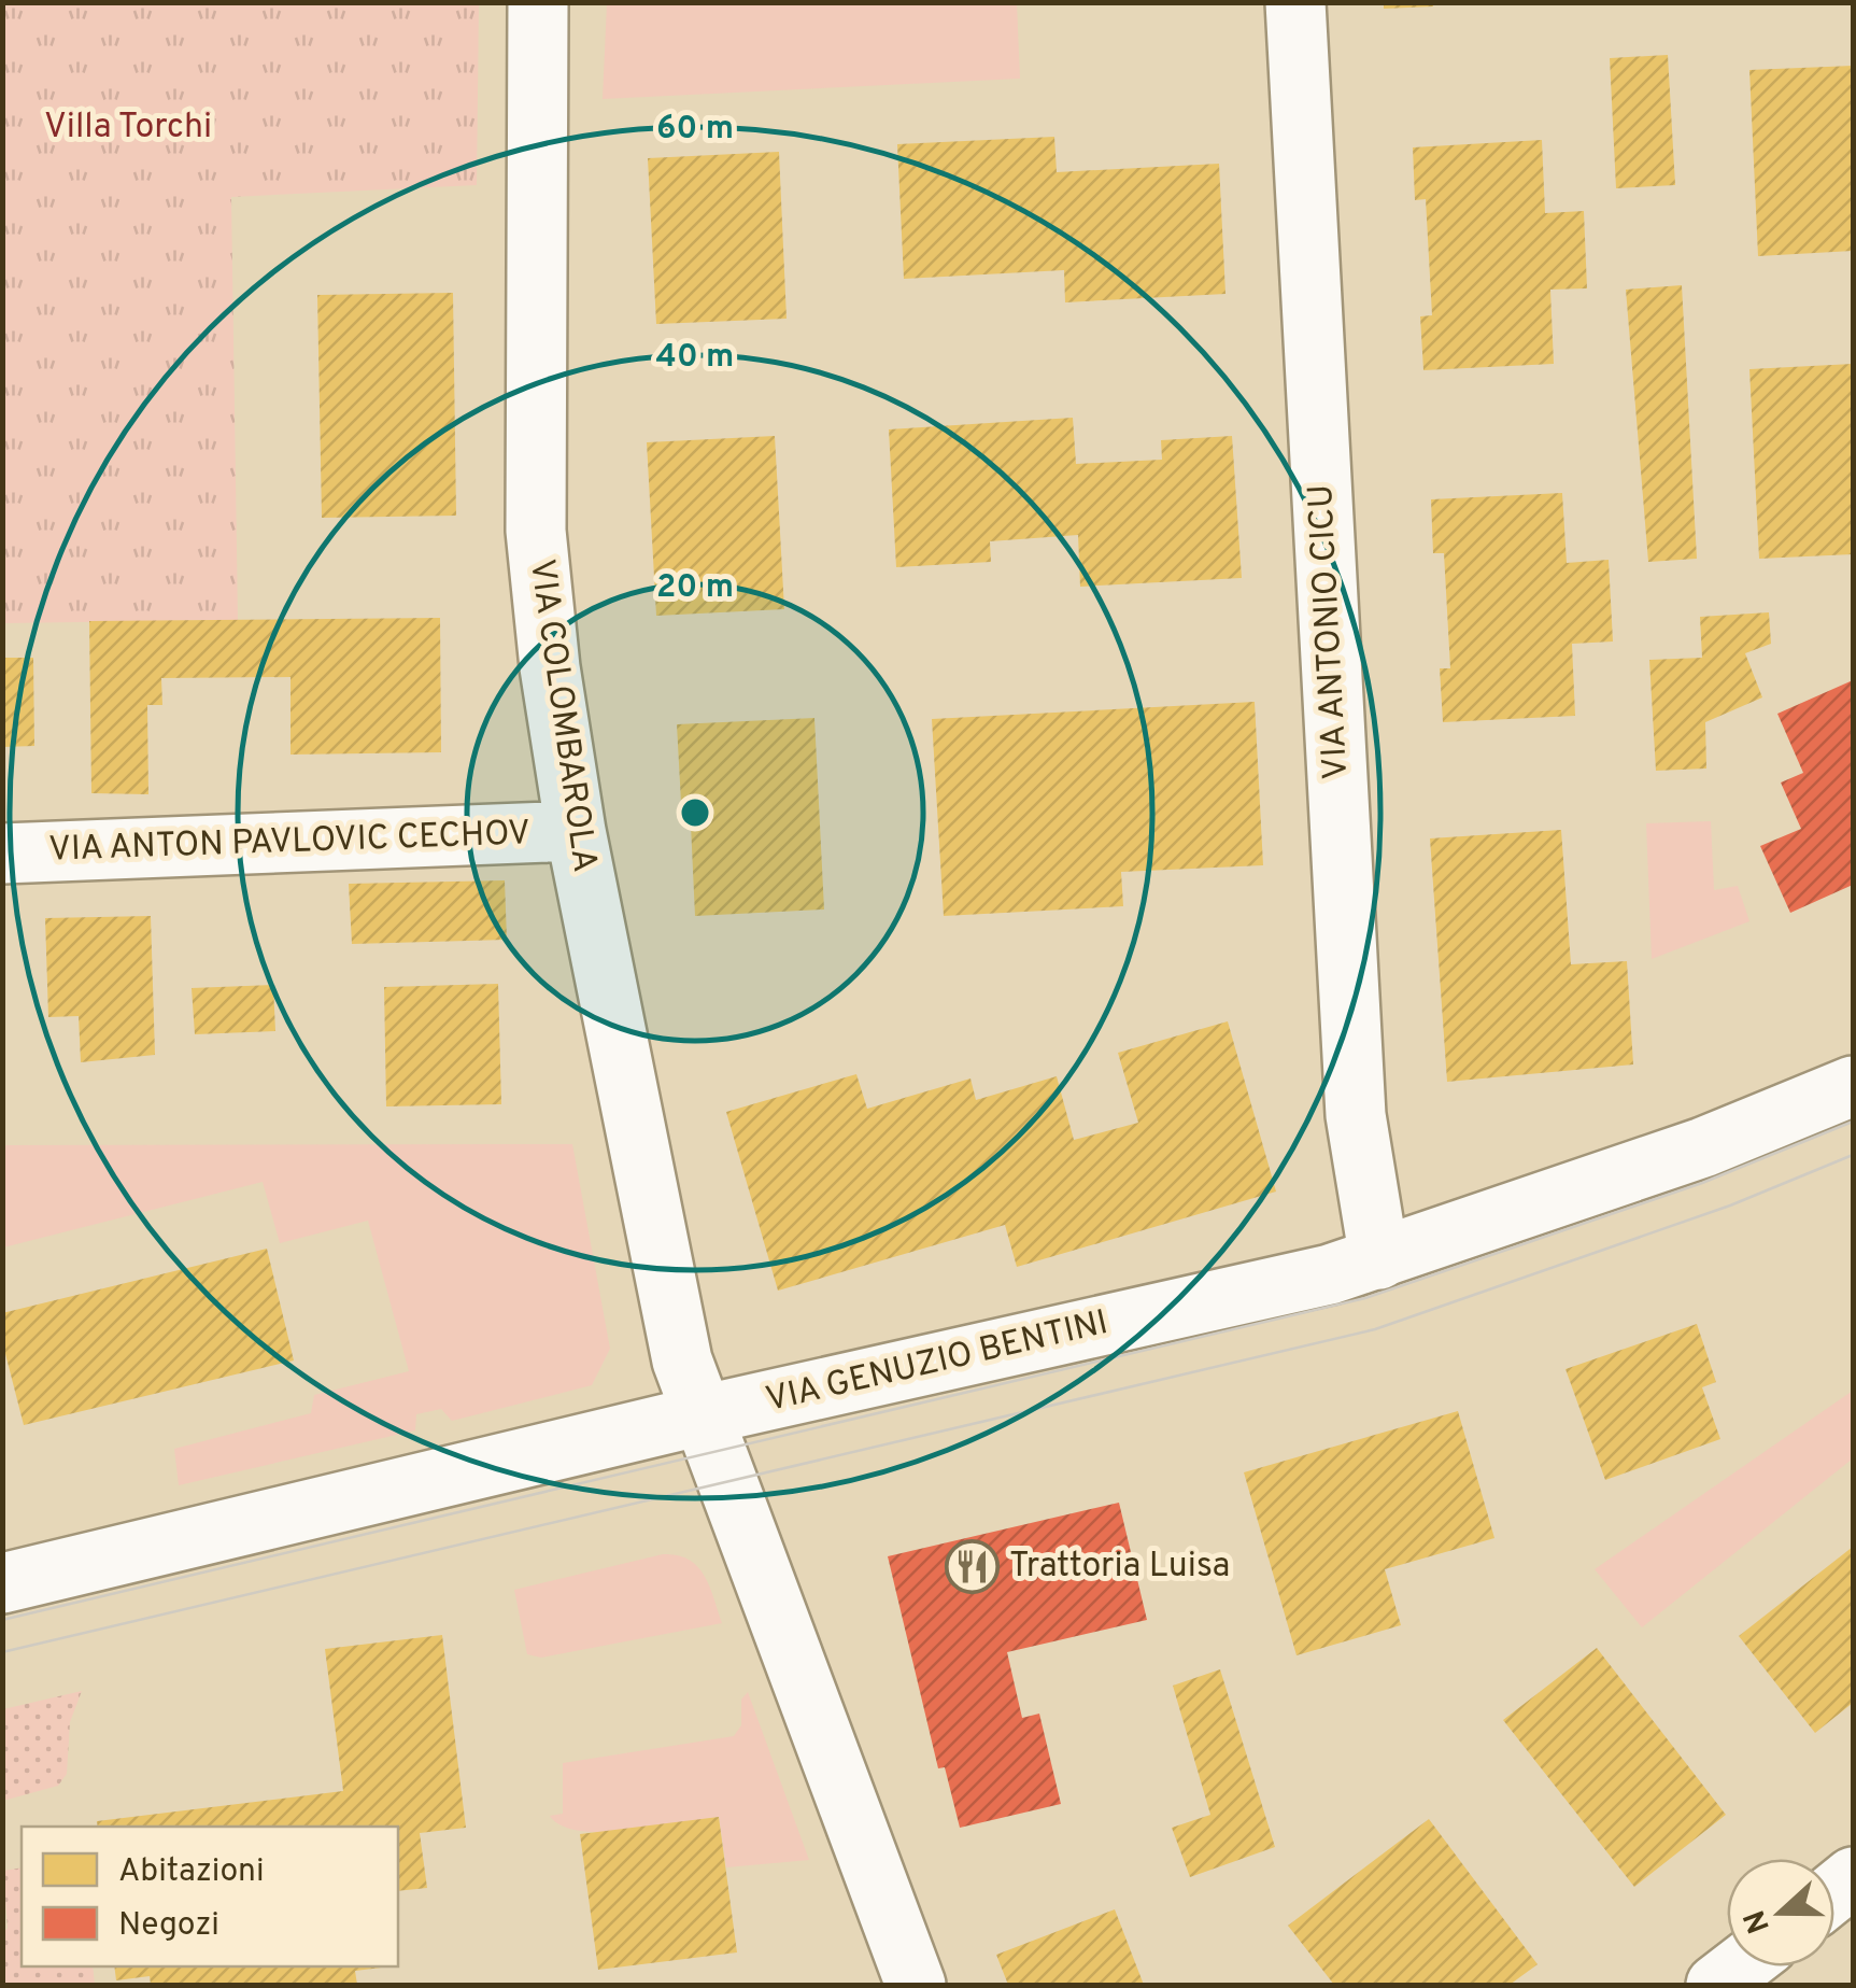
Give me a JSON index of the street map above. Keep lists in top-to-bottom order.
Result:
{
  "streets": {
    "street": [
      "VIA ANTONIO CICU",
      "VIA COLOMBAROLA",
      "VIA ANTON PAVLOVIC CECHOV",
      "VIA GENUZIO BENTINI"
    ]
  },
  "crossings": [
    ["VIA ANTONIO CICU", "VIA GENUZIO BENTINI"],
    ["VIA COLOMBAROLA", "VIA ANTON PAVLOVIC CECHOV"],
    ["VIA COLOMBAROLA", "VIA GENUZIO BENTINI"]
  ],
  "parks": ["Villa Torchi"],
  "places": {
    "restaurant": ["Trattoria Luisa"]
  },
  "legend": ["Abitazioni", "Negozi"],
  "north": "left",
  "rings": ["60 m", "40 m", "20 m"]
}
